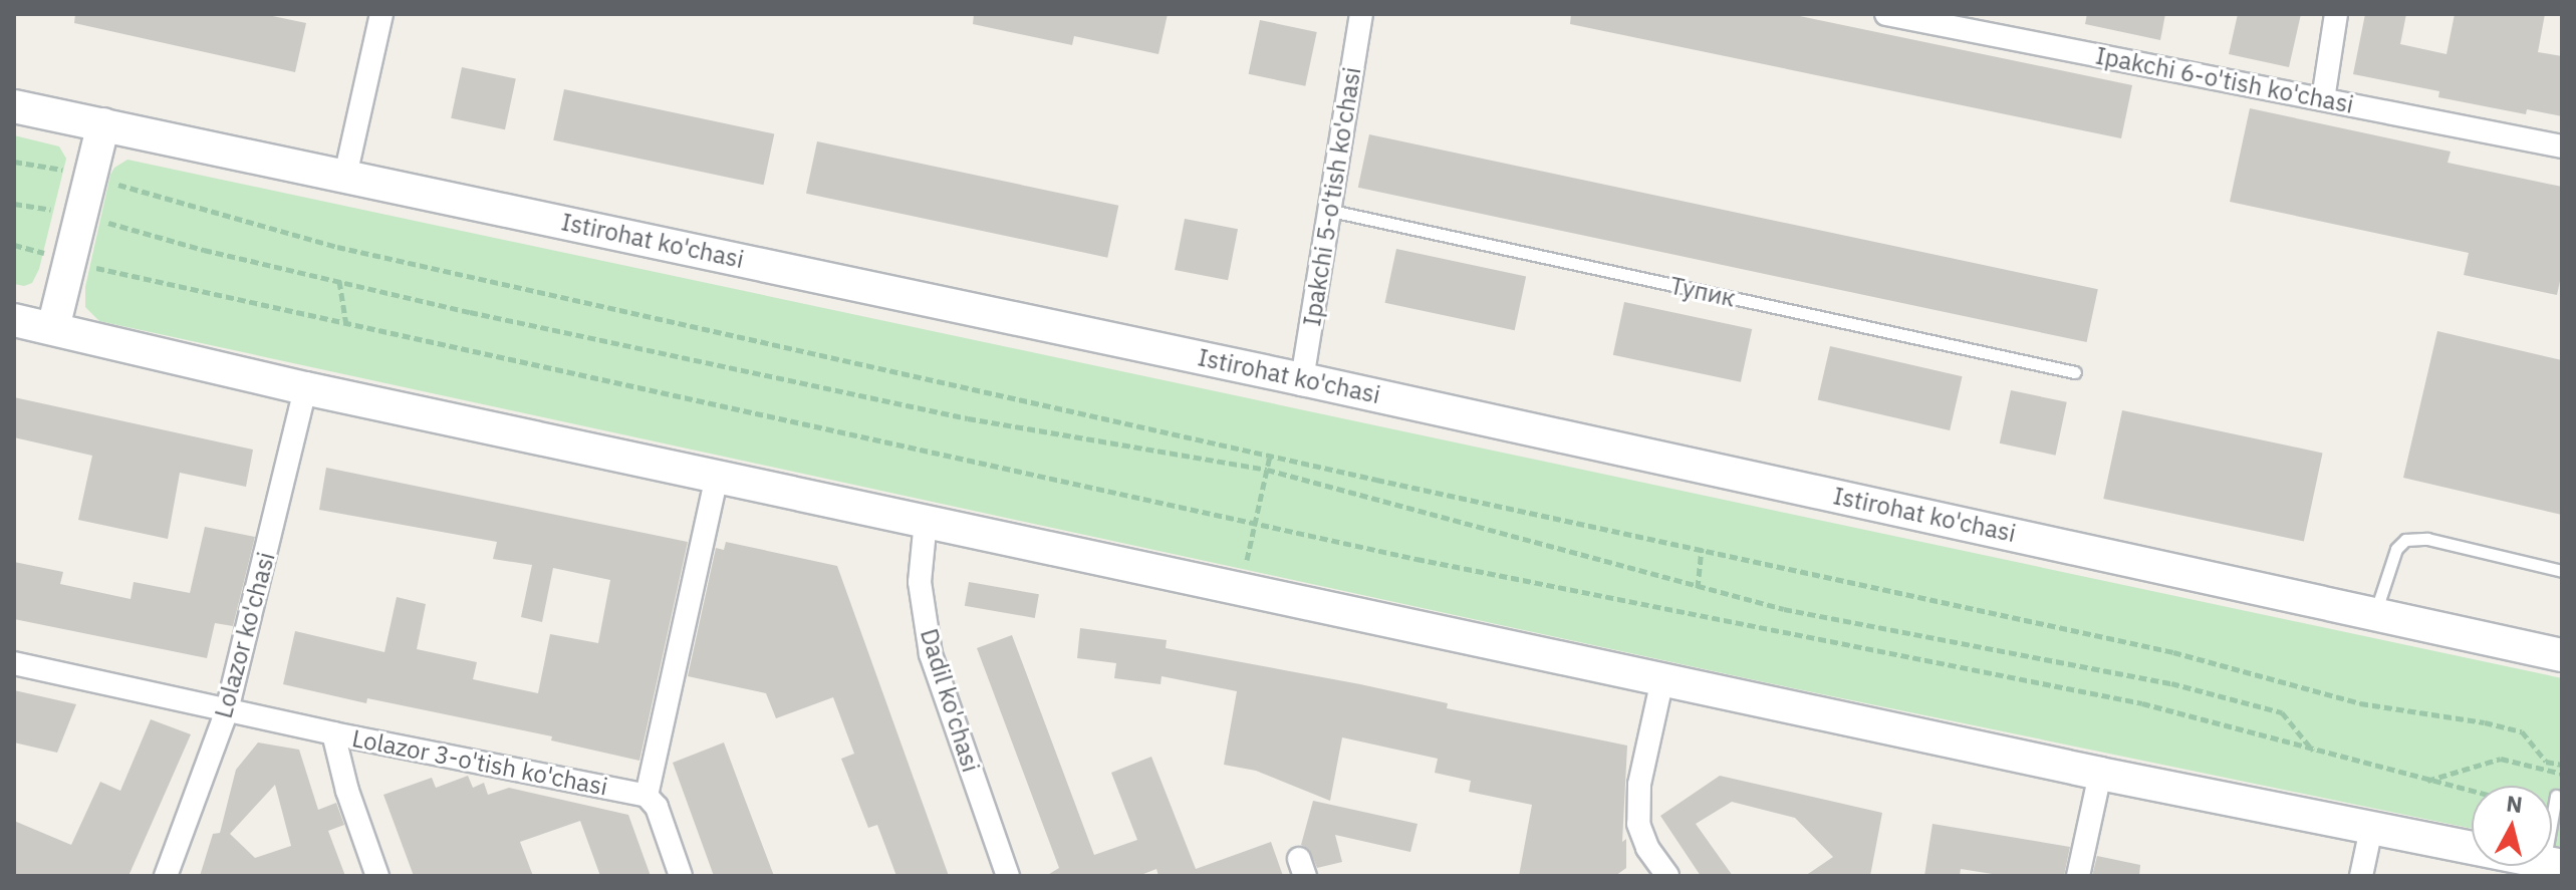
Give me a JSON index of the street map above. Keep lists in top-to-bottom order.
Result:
{
  "streets": {
    "main road": ["Istirohat ko'chasi"],
    "street": [
      "Ipakchi 6-o'tish ko'chasi",
      "Ipakchi 5-o'tish ko'chasi",
      "Lolazor ko'chasi",
      "Dadil ko'chasi",
      "Lolazor 3-o'tish ko'chasi"
    ],
    "lane": ["Тупик"]
  },
  "crossings": [
    ["Ipakchi 5-o'tish ko'chasi", "Istirohat ko'chasi"],
    ["Ipakchi 5-o'tish ko'chasi", "Тупик"],
    ["Lolazor ko'chasi", "Lolazor 3-o'tish ko'chasi"]
  ],
  "north": "top"
}
